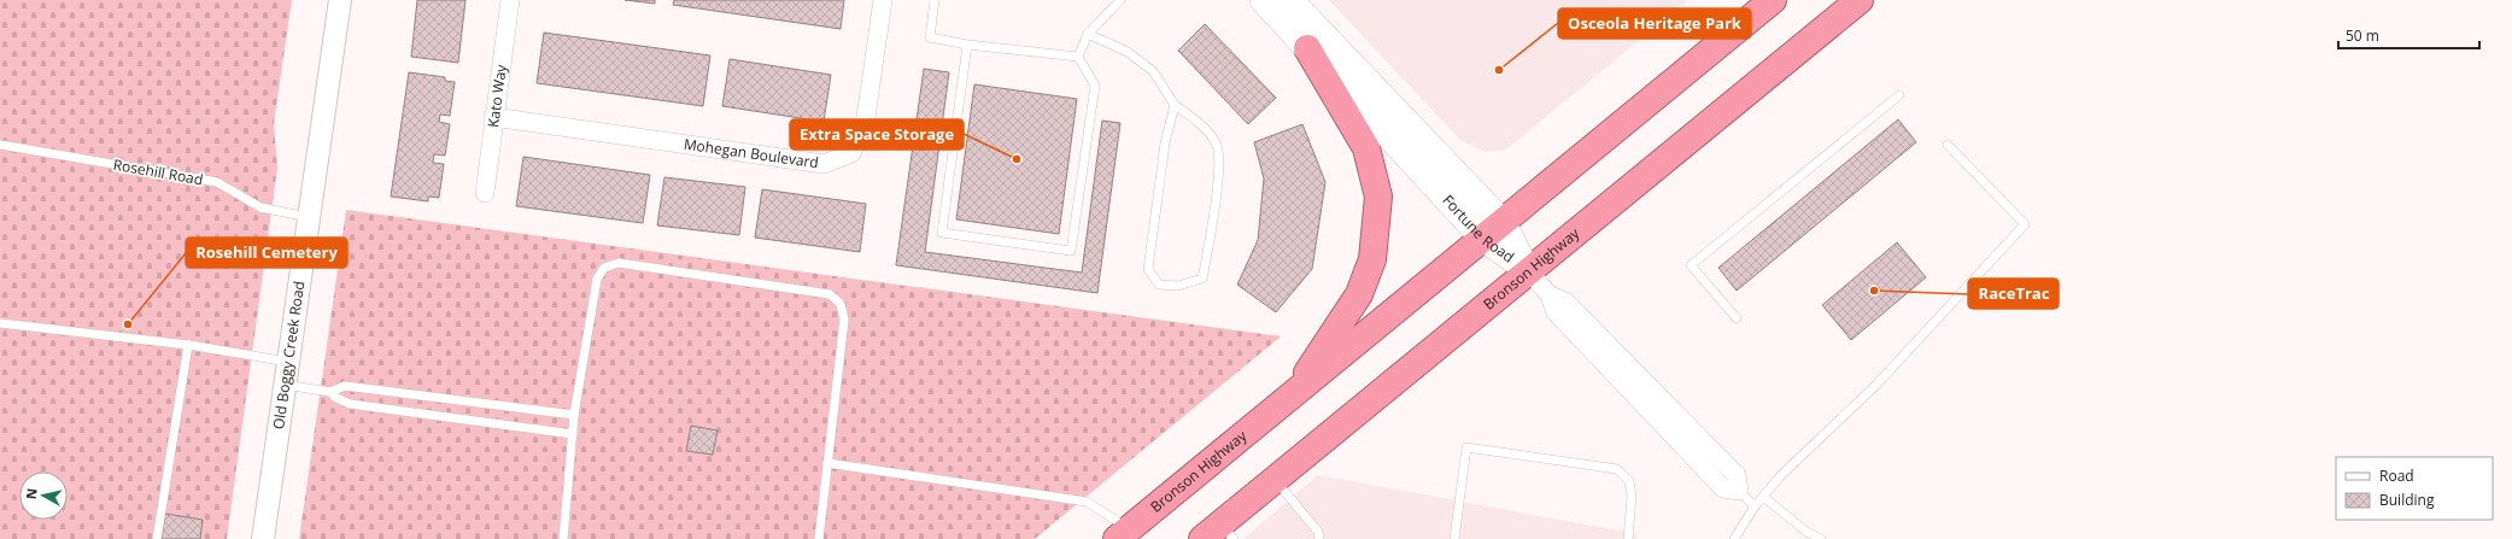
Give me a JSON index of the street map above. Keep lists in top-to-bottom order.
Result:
{
  "streets": {
    "highway": ["Bronson Highway"],
    "main road": ["Fortune Road"],
    "street": ["Kato Way", "Mohegan Boulevard", "Old Boggy Creek Road"],
    "lane": ["Rosehill Road"]
  },
  "crossings": [
    ["Kato Way", "Mohegan Boulevard"],
    ["Rosehill Road", "Old Boggy Creek Road"],
    ["Fortune Road", "Bronson Highway"]
  ],
  "places": [
    "Osceola Heritage Park",
    "Extra Space Storage",
    "RaceTrac",
    "Rosehill Cemetery"
  ],
  "legend": ["Road", "Building"],
  "scale_bar": "50 m",
  "north": "left"
}
